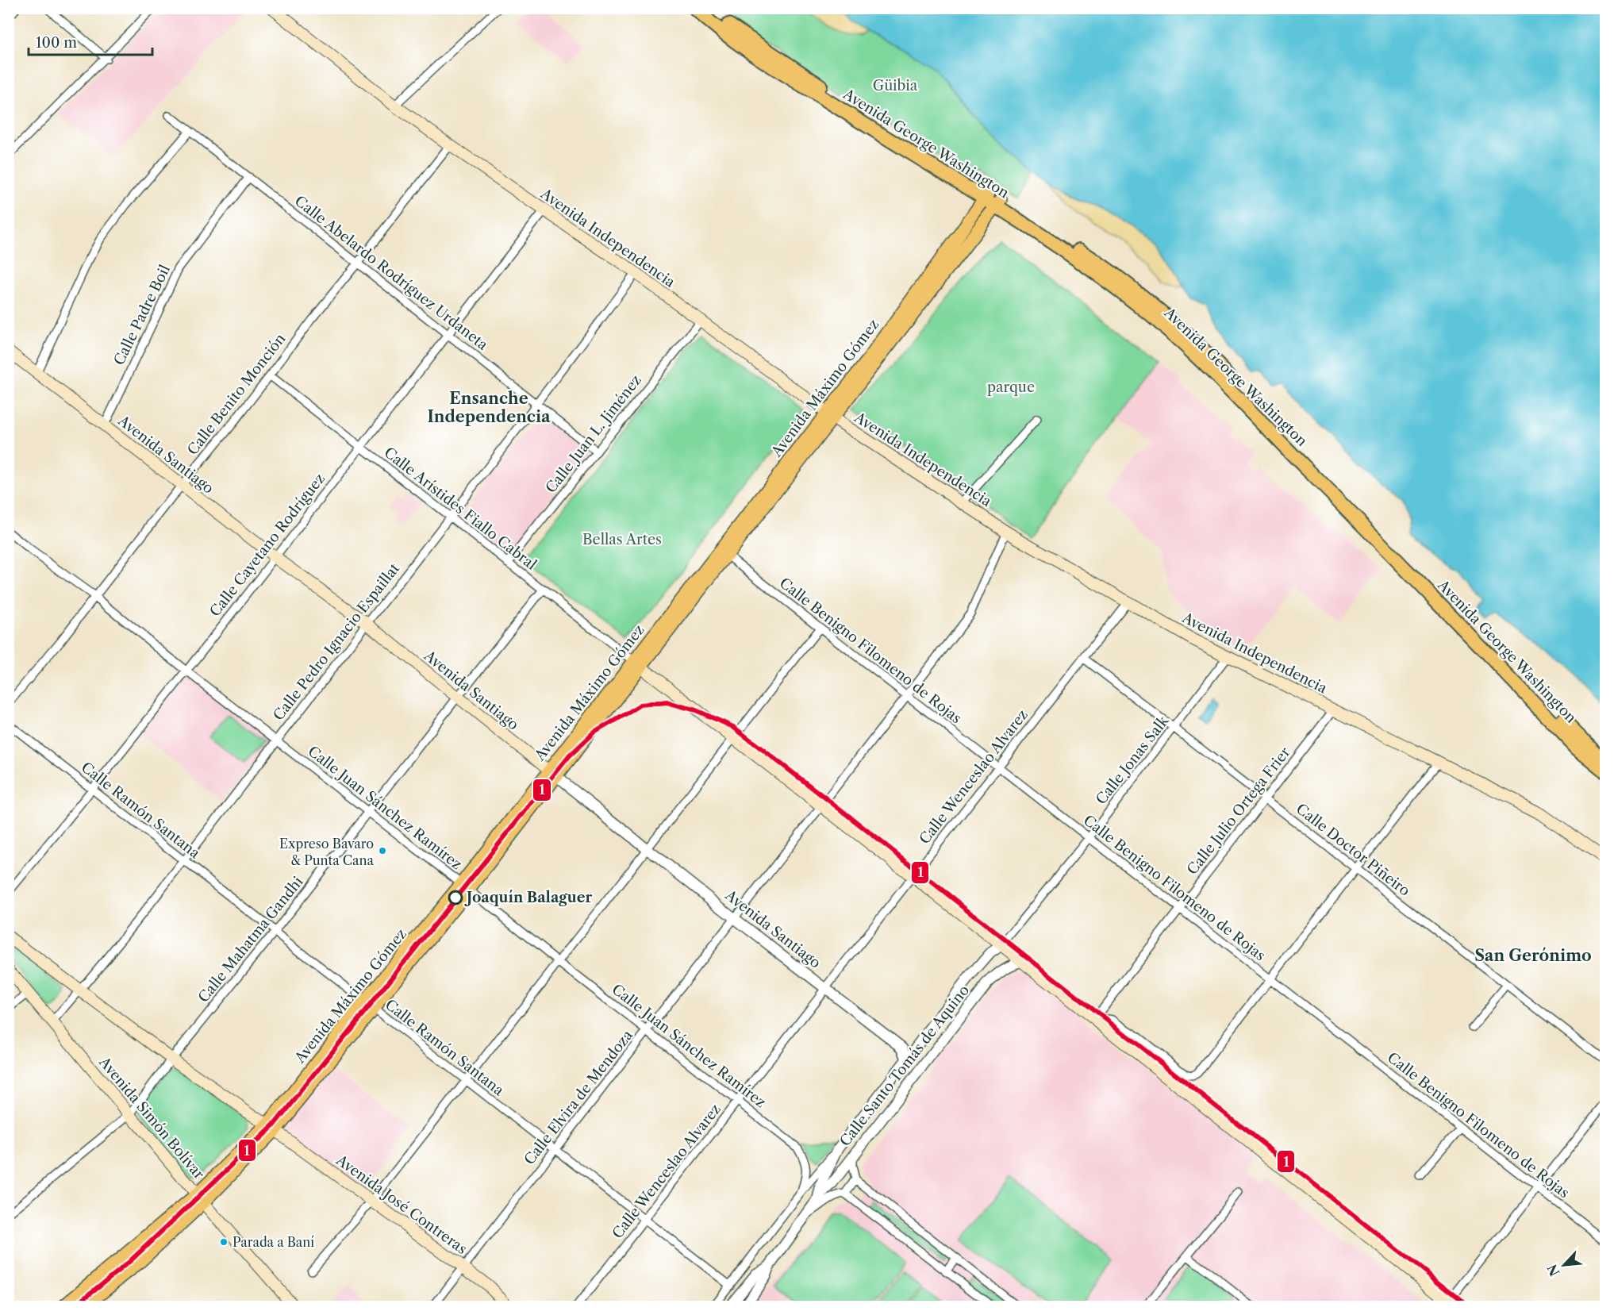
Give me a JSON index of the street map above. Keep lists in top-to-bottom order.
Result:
{
  "streets": {
    "highway": ["Avenida George Washington"],
    "main road": [
      "Avenida Independencia",
      "Avenida Máximo Gómez",
      "Avenida Santiago",
      "Avenida Simón Bolívar",
      "Avenida José Contreras"
    ],
    "street": [
      "Calle Abelardo Rodríguez Urdaneta",
      "Calle Padre Boil",
      "Calle Benito Monción",
      "Calle Juan L. Jiménez",
      "Calle Arístides Fiallo Cabral",
      "Calle Cayetano Rodríguez",
      "Calle Pedro Ignacio Espaillat",
      "Calle Benigno Filomeno de Rojas",
      "Calle Jonas Salk",
      "Calle Wenceslao Alvarez",
      "Calle Juan Sánchez Ramírez",
      "Calle Ramón Santana",
      "Calle Julio Ortega Frier",
      "Calle Doctor Piñeiro",
      "Calle Mahatma Gandhi",
      "Calle Santo Tomás de Aquino",
      "Calle Elvira de Mendoza"
    ]
  },
  "crossings": [
    ["Avenida George Washington", "Avenida Máximo Gómez"],
    ["Avenida Independencia", "Avenida Máximo Gómez"],
    ["Avenida Independencia", "Calle Benito Monción"],
    ["Avenida Independencia", "Calle Juan L. Jiménez"],
    ["Avenida Independencia", "Calle Cayetano Rodríguez"],
    ["Avenida Independencia", "Calle Pedro Ignacio Espaillat"],
    ["Avenida Independencia", "Calle Jonas Salk"],
    ["Avenida Independencia", "Calle Wenceslao Alvarez"],
    ["Avenida Independencia", "Calle Julio Ortega Frier"],
    ["Avenida Independencia", "Calle Elvira de Mendoza"],
    ["Calle Abelardo Rodríguez Urdaneta", "Calle Padre Boil"],
    ["Calle Abelardo Rodríguez Urdaneta", "Calle Benito Monción"],
    ["Calle Abelardo Rodríguez Urdaneta", "Calle Juan L. Jiménez"],
    ["Calle Abelardo Rodríguez Urdaneta", "Calle Cayetano Rodríguez"],
    ["Calle Abelardo Rodríguez Urdaneta", "Calle Pedro Ignacio Espaillat"],
    ["Calle Padre Boil", "Avenida Santiago"],
    ["Avenida Máximo Gómez", "Avenida Santiago"],
    ["Avenida Máximo Gómez", "Calle Arístides Fiallo Cabral"],
    ["Avenida Máximo Gómez", "Calle Benigno Filomeno de Rojas"],
    ["Avenida Máximo Gómez", "Calle Juan Sánchez Ramírez"],
    ["Avenida Máximo Gómez", "Calle Ramón Santana"],
    ["Avenida Máximo Gómez", "Avenida Simón Bolívar"],
    ["Avenida Máximo Gómez", "Avenida José Contreras"],
    ["Calle Benito Monción", "Avenida Santiago"],
    ["Calle Benito Monción", "Calle Arístides Fiallo Cabral"],
    ["Calle Benito Monción", "Calle Juan Sánchez Ramírez"],
    ["Calle Juan L. Jiménez", "Calle Arístides Fiallo Cabral"],
    ["Avenida Santiago", "Calle Cayetano Rodríguez"],
    ["Avenida Santiago", "Calle Pedro Ignacio Espaillat"],
    ["Avenida Santiago", "Calle Wenceslao Alvarez"],
    ["Avenida Santiago", "Calle Mahatma Gandhi"],
    ["Avenida Santiago", "Calle Santo Tomás de Aquino"],
    ["Avenida Santiago", "Calle Elvira de Mendoza"],
    ["Calle Arístides Fiallo Cabral", "Calle Cayetano Rodríguez"],
    ["Calle Arístides Fiallo Cabral", "Calle Pedro Ignacio Espaillat"],
    ["Calle Arístides Fiallo Cabral", "Calle Mahatma Gandhi"],
    ["Calle Cayetano Rodríguez", "Calle Juan Sánchez Ramírez"],
    ["Calle Cayetano Rodríguez", "Calle Ramón Santana"],
    ["Calle Pedro Ignacio Espaillat", "Calle Juan Sánchez Ramírez"],
    ["Calle Pedro Ignacio Espaillat", "Calle Ramón Santana"],
    ["Calle Pedro Ignacio Espaillat", "Avenida Simón Bolívar"],
    ["Calle Pedro Ignacio Espaillat", "Avenida José Contreras"],
    ["Calle Benigno Filomeno de Rojas", "Calle Jonas Salk"],
    ["Calle Benigno Filomeno de Rojas", "Calle Wenceslao Alvarez"],
    ["Calle Benigno Filomeno de Rojas", "Calle Julio Ortega Frier"],
    ["Calle Benigno Filomeno de Rojas", "Calle Elvira de Mendoza"],
    ["Calle Jonas Salk", "Calle Doctor Piñeiro"],
    ["Calle Jonas Salk", "Calle Santo Tomás de Aquino"],
    ["Calle Wenceslao Alvarez", "Calle Juan Sánchez Ramírez"],
    ["Calle Wenceslao Alvarez", "Calle Ramón Santana"],
    ["Calle Wenceslao Alvarez", "Calle Doctor Piñeiro"],
    ["Calle Juan Sánchez Ramírez", "Calle Mahatma Gandhi"],
    ["Calle Juan Sánchez Ramírez", "Calle Santo Tomás de Aquino"],
    ["Calle Juan Sánchez Ramírez", "Calle Elvira de Mendoza"],
    ["Calle Ramón Santana", "Calle Mahatma Gandhi"],
    ["Calle Ramón Santana", "Calle Santo Tomás de Aquino"],
    ["Calle Ramón Santana", "Calle Elvira de Mendoza"],
    ["Calle Julio Ortega Frier", "Calle Doctor Piñeiro"],
    ["Calle Mahatma Gandhi", "Avenida Simón Bolívar"],
    ["Calle Mahatma Gandhi", "Avenida José Contreras"],
    ["Calle Elvira de Mendoza", "Avenida José Contreras"]
  ],
  "districts": ["Ensanche Independencia", "San Gerónimo"],
  "parks": ["Güibia", "parque", "Bellas Artes"],
  "places": ["Expreso Bavaro & Punta Cana", "Joaquín Balaguer", "Parada a Baní"],
  "lines": ["transit line 1"],
  "scale_bar": "100 m",
  "north": "bottom left"
}
